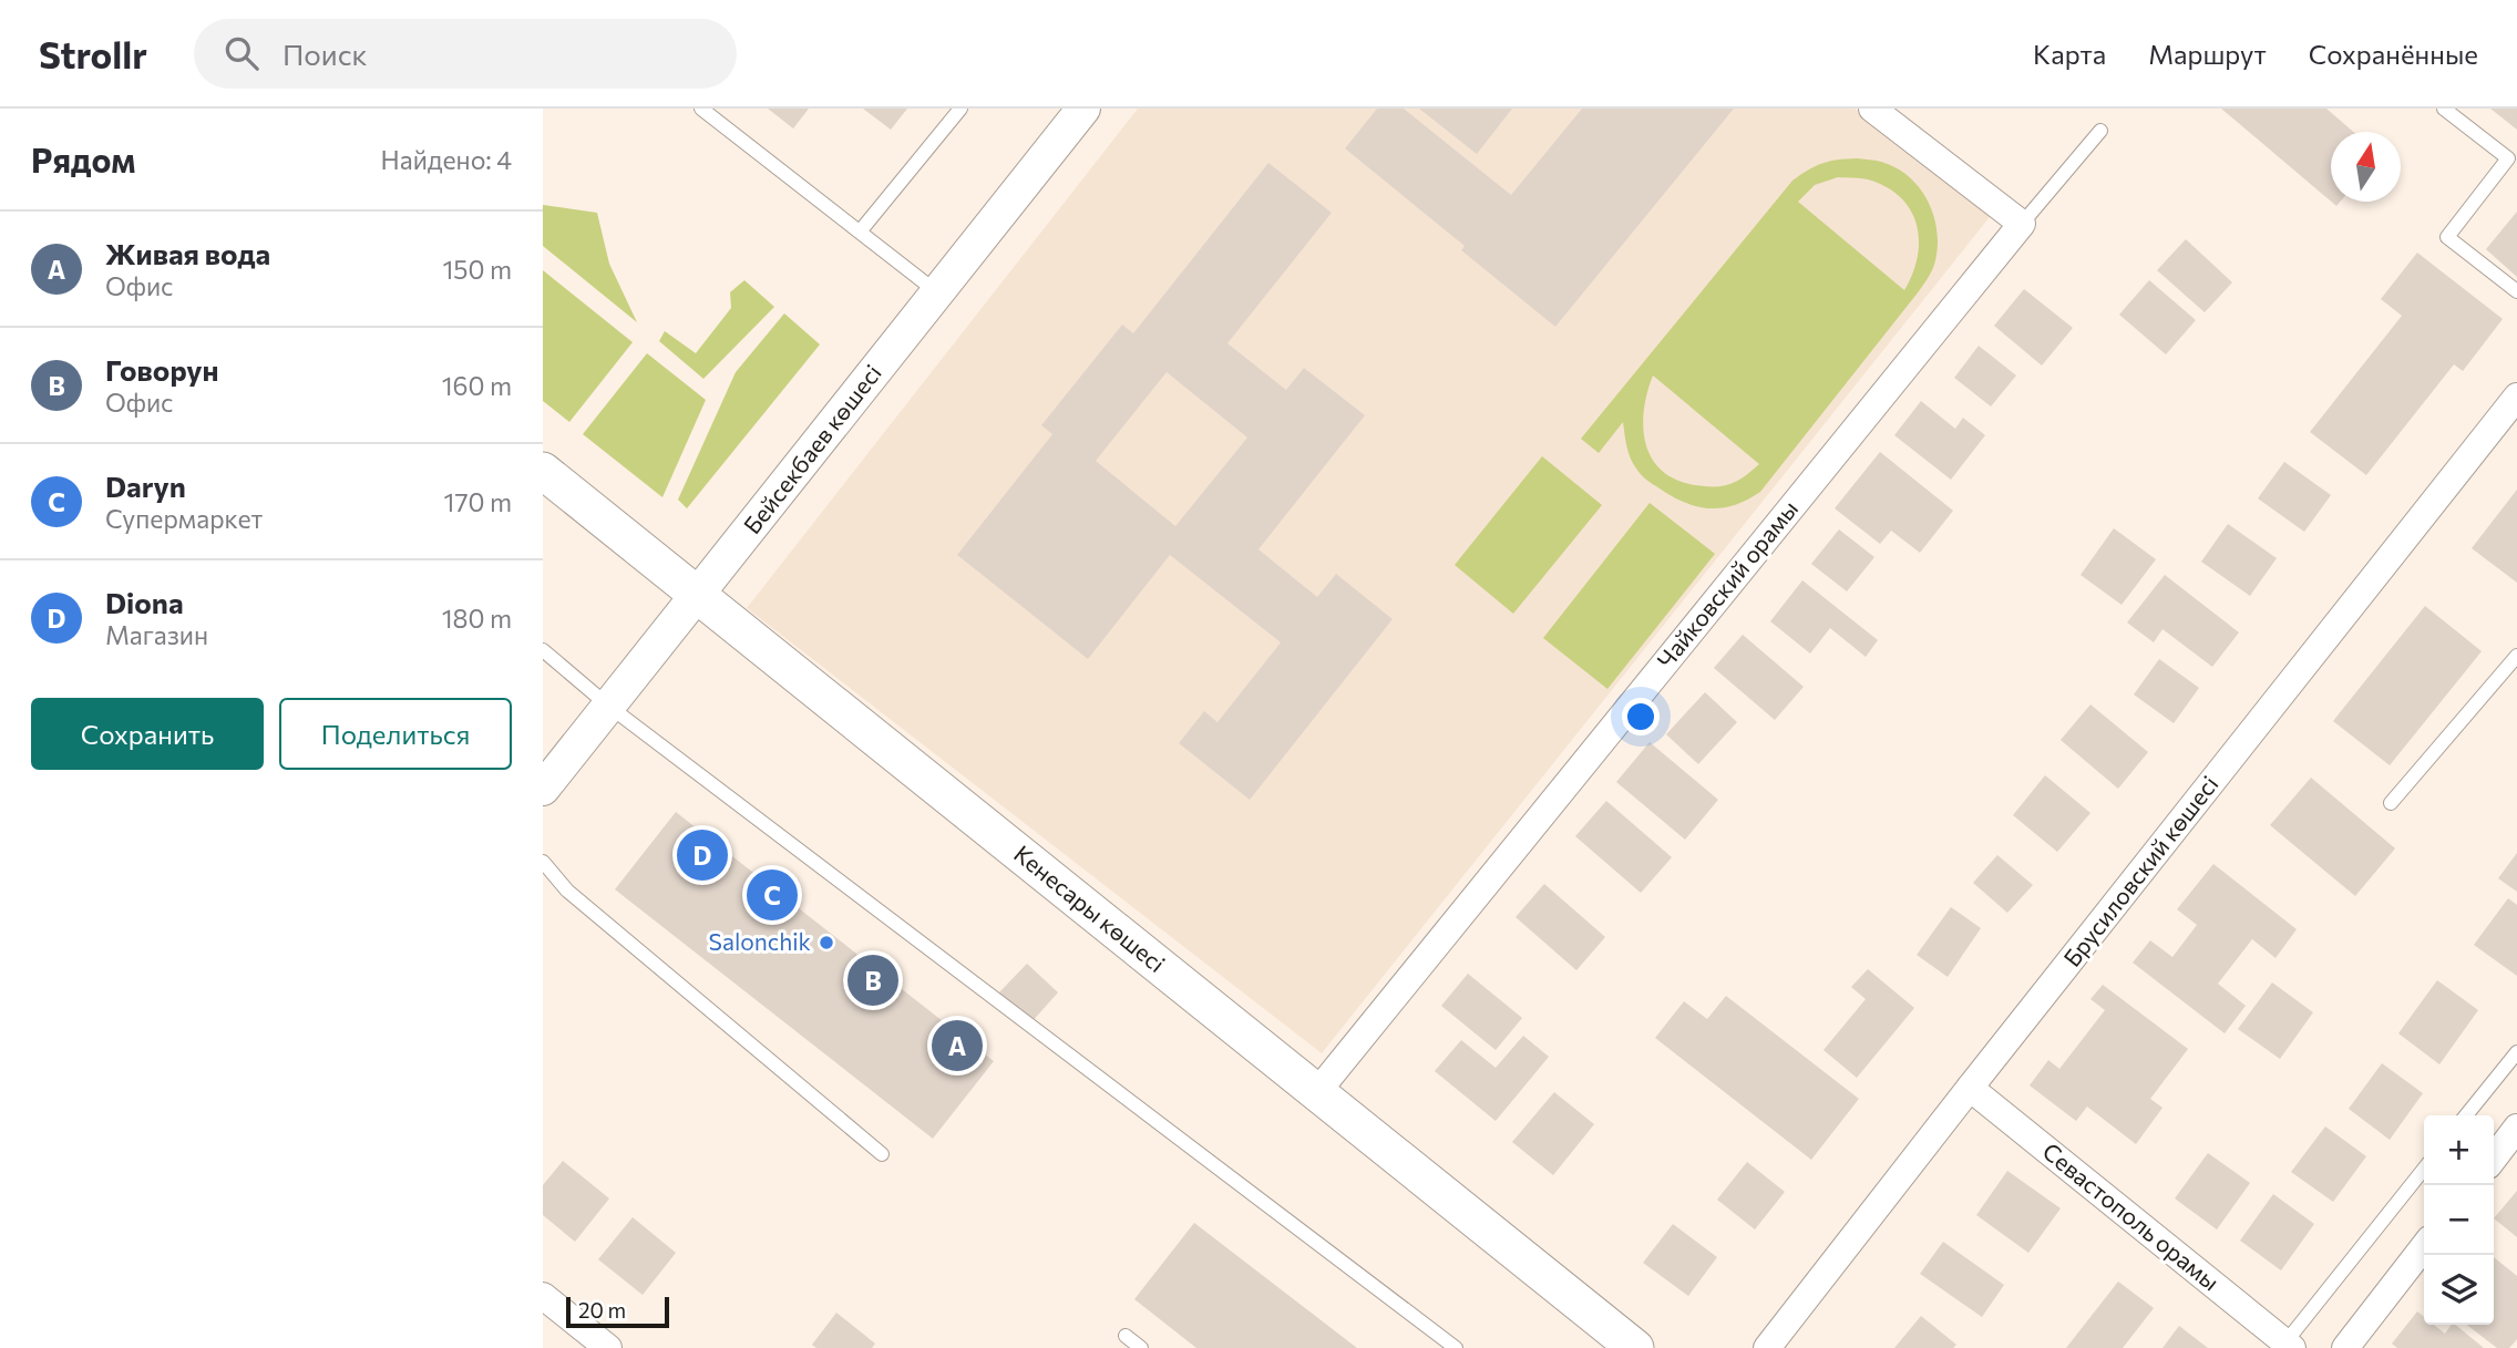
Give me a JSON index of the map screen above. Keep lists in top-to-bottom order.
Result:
{
  "streets": {
    "main road": ["Кенесары көшесі"],
    "street": [
      "Бейсекбаев көшесі",
      "Чайковский орамы",
      "Брусиловский көшесі",
      "Севастополь орамы"
    ]
  },
  "crossings": [
    ["Бейсекбаев көшесі", "Кенесары көшесі"],
    ["Чайковский орамы", "Кенесары көшесі"],
    ["Брусиловский көшесі", "Севастополь орамы"]
  ],
  "places": ["Salonchik"],
  "scale_bar": "20 m",
  "north": "top",
  "page": {
    "header": "Strollr",
    "search": "Поиск",
    "nav": ["Карта", "Маршрут", "Сохранённые"],
    "heading": ["Рядом", "Найдено: 4"],
    "list": [
      {
        "mark": "A",
        "name": "Живая вода",
        "note": "Офис",
        "value": "150 m"
      },
      {
        "mark": "B",
        "name": "Говорун",
        "note": "Офис",
        "value": "160 m"
      },
      {
        "mark": "C",
        "name": "Daryn",
        "note": "Супермаркет",
        "value": "170 m"
      },
      {
        "mark": "D",
        "name": "Diona",
        "note": "Магазин",
        "value": "180 m"
      }
    ],
    "buttons": ["Сохранить", "Поделиться"],
    "pins": [
      "D",
      "C",
      "B",
      "A"
    ],
    "map_buttons": ["+", "−"],
    "scale": "20 m"
  }
}
